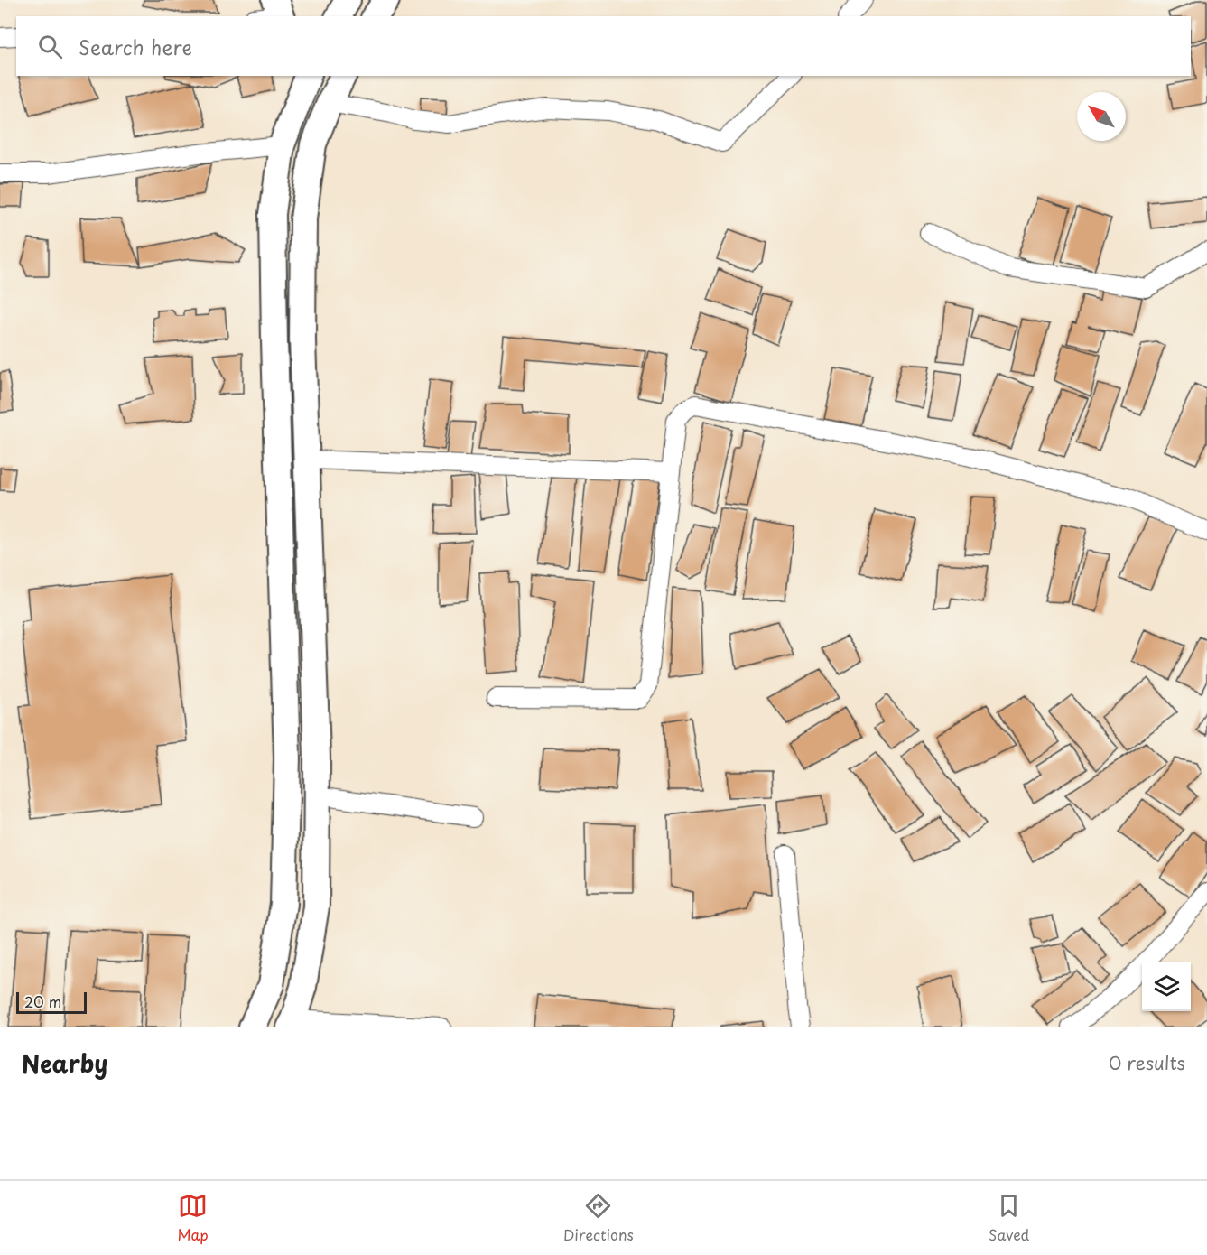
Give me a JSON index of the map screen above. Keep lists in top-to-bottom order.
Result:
{
  "scale_bar": "20 m",
  "north": "top left",
  "page": {
    "search": "Search here",
    "scale": "20 m",
    "heading": ["Nearby", "0 results"],
    "nav": ["Map", "Directions", "Saved"]
  }
}
